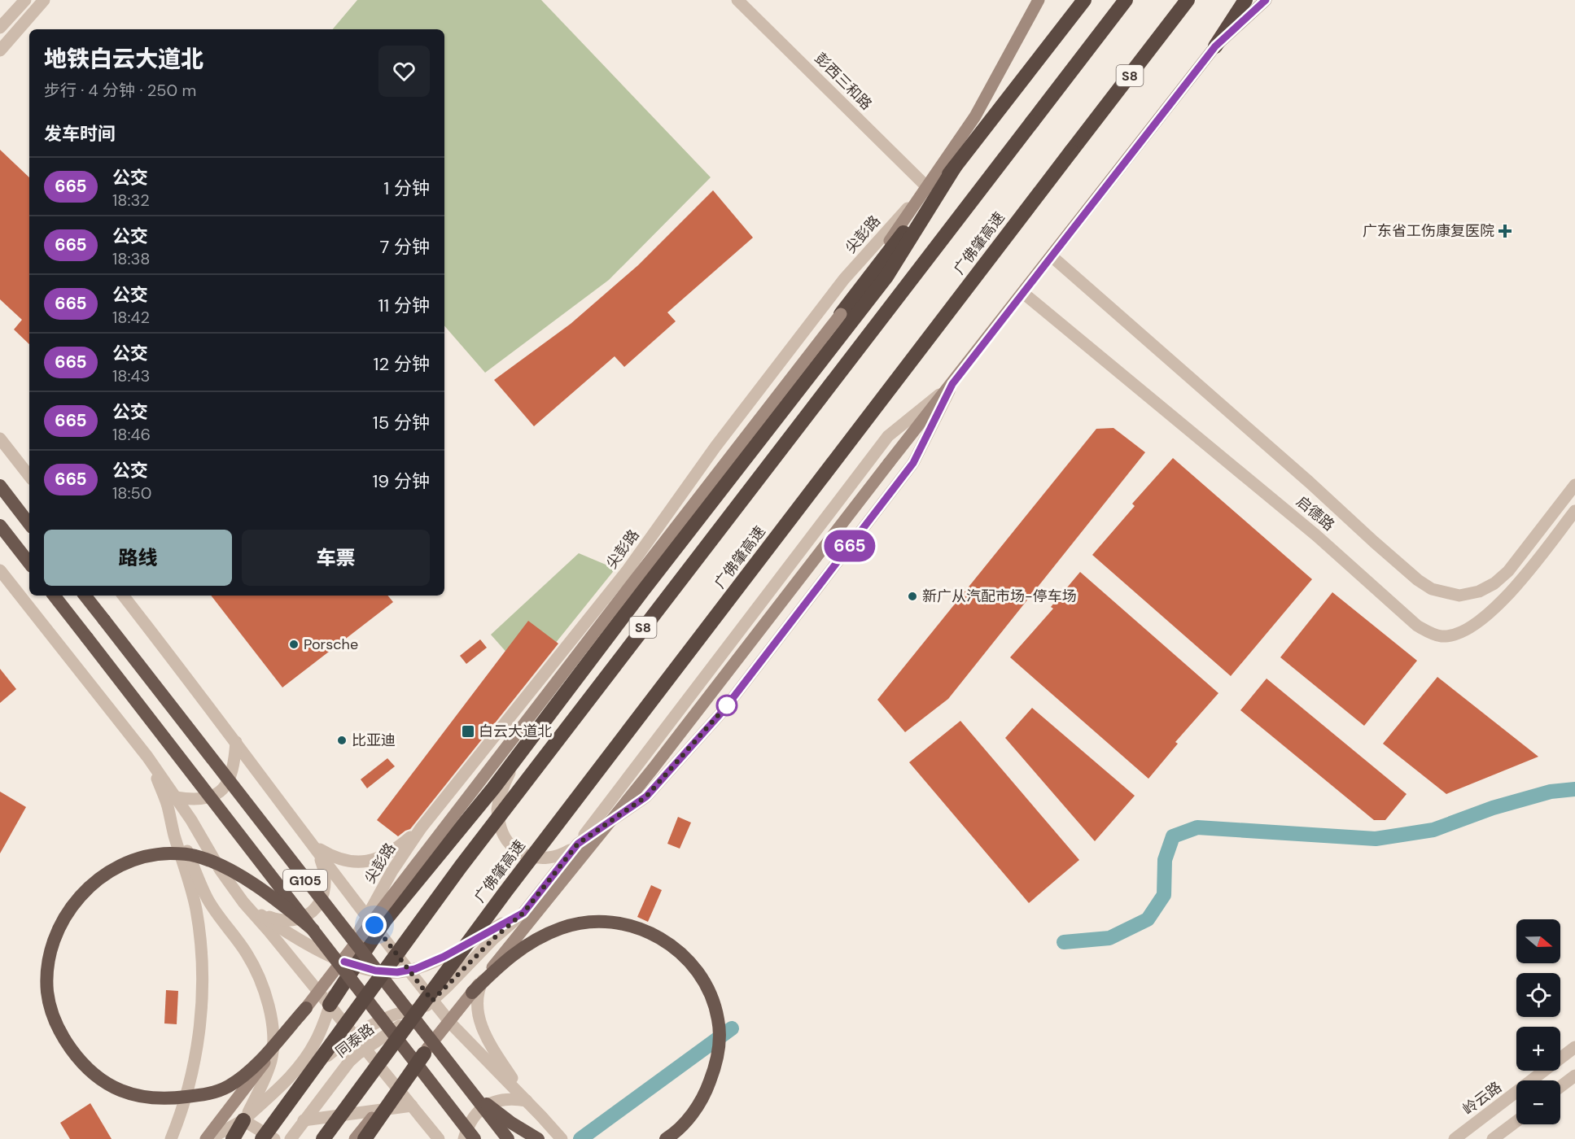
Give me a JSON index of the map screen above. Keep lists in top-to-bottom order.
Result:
{
  "streets": {
    "highway": ["S8", "广佛肇高速", "G105"],
    "main road": ["尖彭路"],
    "street": [
      "彭西三和路",
      "启德路",
      "同泰路",
      "岭云路"
    ]
  },
  "crossings": [
    ["彭西三和路", "尖彭路"]
  ],
  "places": {
    "health": ["广东省工伤康复医院"],
    "other": ["新广从汽配市场-停车场", "Porsche", "比亚迪"],
    "transit": ["白云大道北"]
  },
  "lines": ["bus line 665"],
  "north": "right",
  "page": {
    "on_map": "665",
    "heading": [
      ["地铁白云大道北", "步行 · 4 分钟 · 250 m"],
      "发车时间"
    ],
    "list": [
      {
        "mark": "665",
        "name": "公交",
        "note": "18:32",
        "value": "1 分钟"
      },
      {
        "mark": "665",
        "name": "公交",
        "note": "18:38",
        "value": "7 分钟"
      },
      {
        "mark": "665",
        "name": "公交",
        "note": "18:42",
        "value": "11 分钟"
      },
      {
        "mark": "665",
        "name": "公交",
        "note": "18:43",
        "value": "12 分钟"
      },
      {
        "mark": "665",
        "name": "公交",
        "note": "18:46",
        "value": "15 分钟"
      },
      {
        "mark": "665",
        "name": "公交",
        "note": "18:50",
        "value": "19 分钟"
      }
    ],
    "buttons": ["路线", "车票"],
    "map_buttons": ["+", "−"]
  }
}
